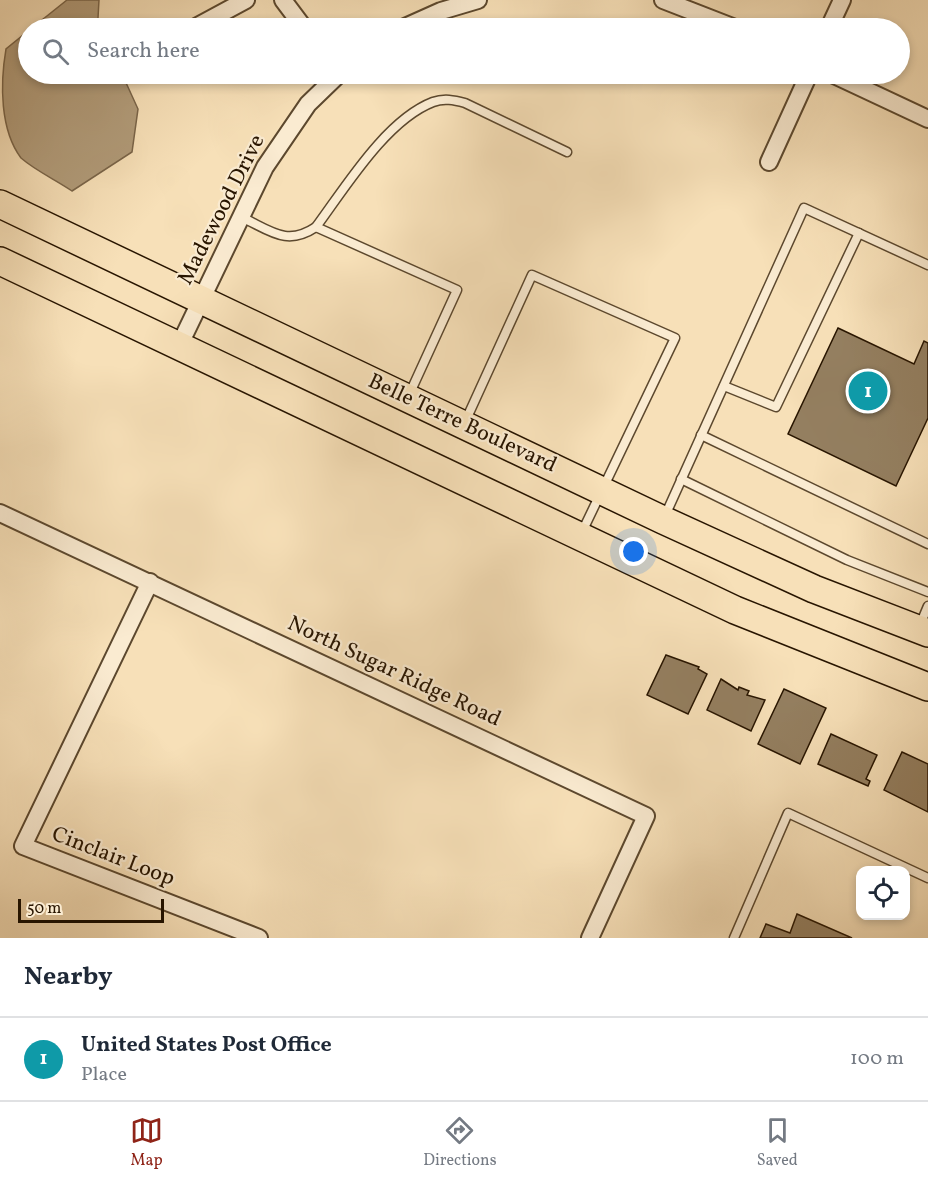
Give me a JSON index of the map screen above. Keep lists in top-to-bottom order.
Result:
{
  "streets": {
    "highway": ["Belle Terre Boulevard"],
    "street": ["Madewood Drive", "North Sugar Ridge Road", "Cinclair Loop"]
  },
  "crossings": [
    ["Madewood Drive", "Belle Terre Boulevard"],
    ["North Sugar Ridge Road", "Cinclair Loop"]
  ],
  "scale_bar": "50 m",
  "page": {
    "search": "Search here",
    "pins": "1",
    "scale": "50 m",
    "heading": "Nearby",
    "list": [
      {
        "mark": "1",
        "name": "United States Post Office",
        "note": "Place",
        "value": "100 m"
      }
    ],
    "nav": ["Map", "Directions", "Saved"]
  }
}
